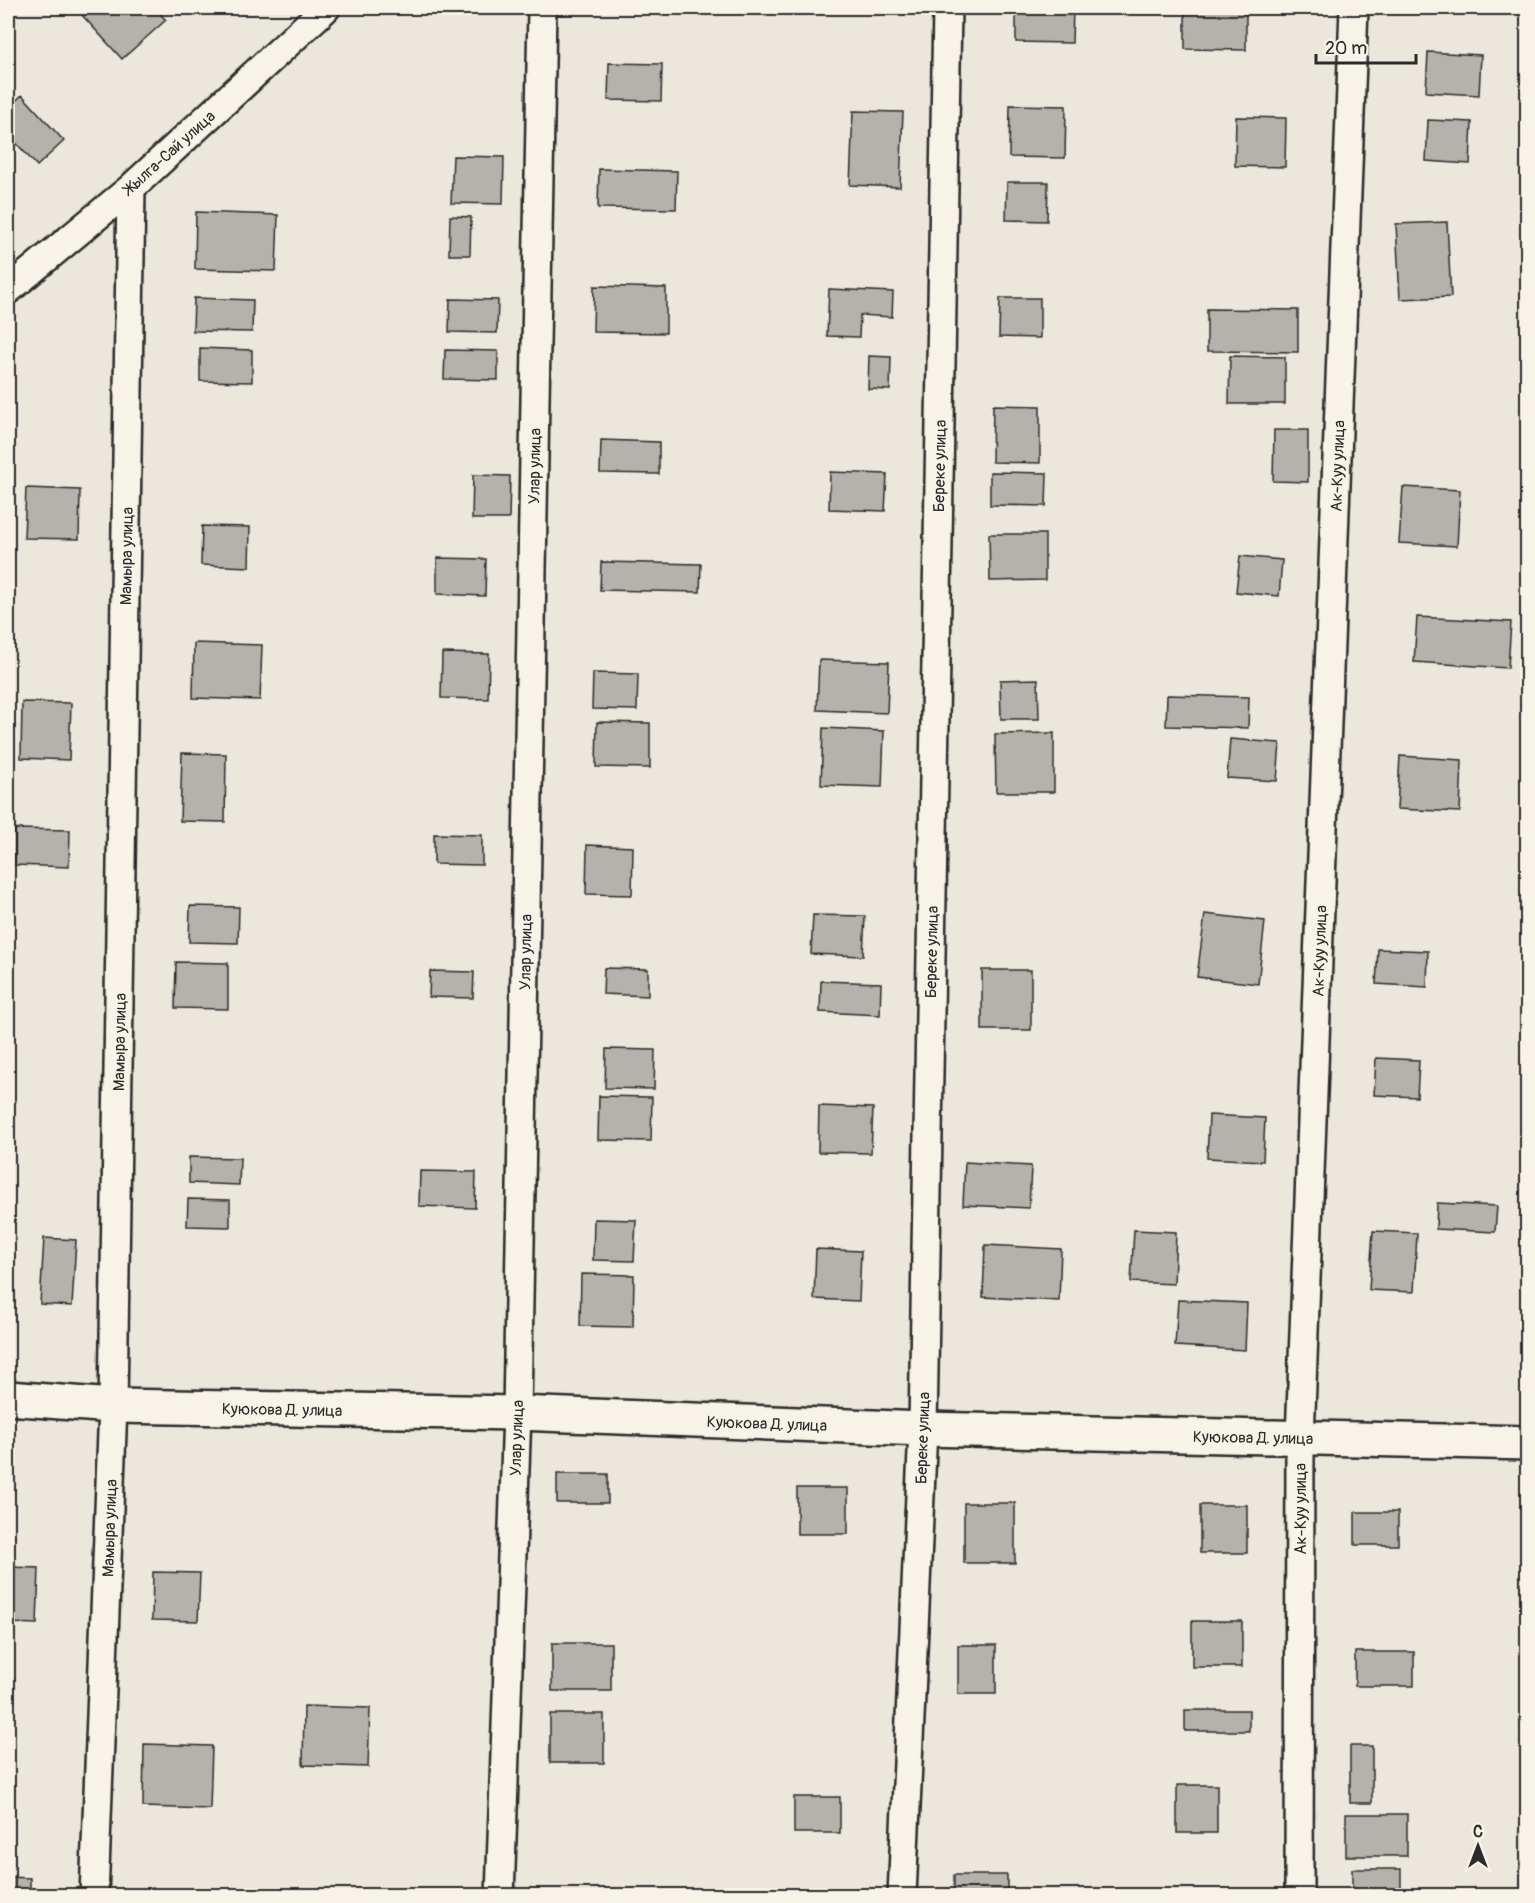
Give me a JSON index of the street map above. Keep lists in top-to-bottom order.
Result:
{
  "streets": {
    "street": [
      "Жылга-Сай улица",
      "Улар улица",
      "Береке улица",
      "Ак-Куу улица",
      "Мамыра улица",
      "Куюкова Д. улица"
    ]
  },
  "crossings": [
    ["Жылга-Сай улица", "Мамыра улица"],
    ["Улар улица", "Куюкова Д. улица"],
    ["Береке улица", "Куюкова Д. улица"],
    ["Ак-Куу улица", "Куюкова Д. улица"],
    ["Мамыра улица", "Куюкова Д. улица"]
  ],
  "scale_bar": "20 m",
  "north": "top"
}
